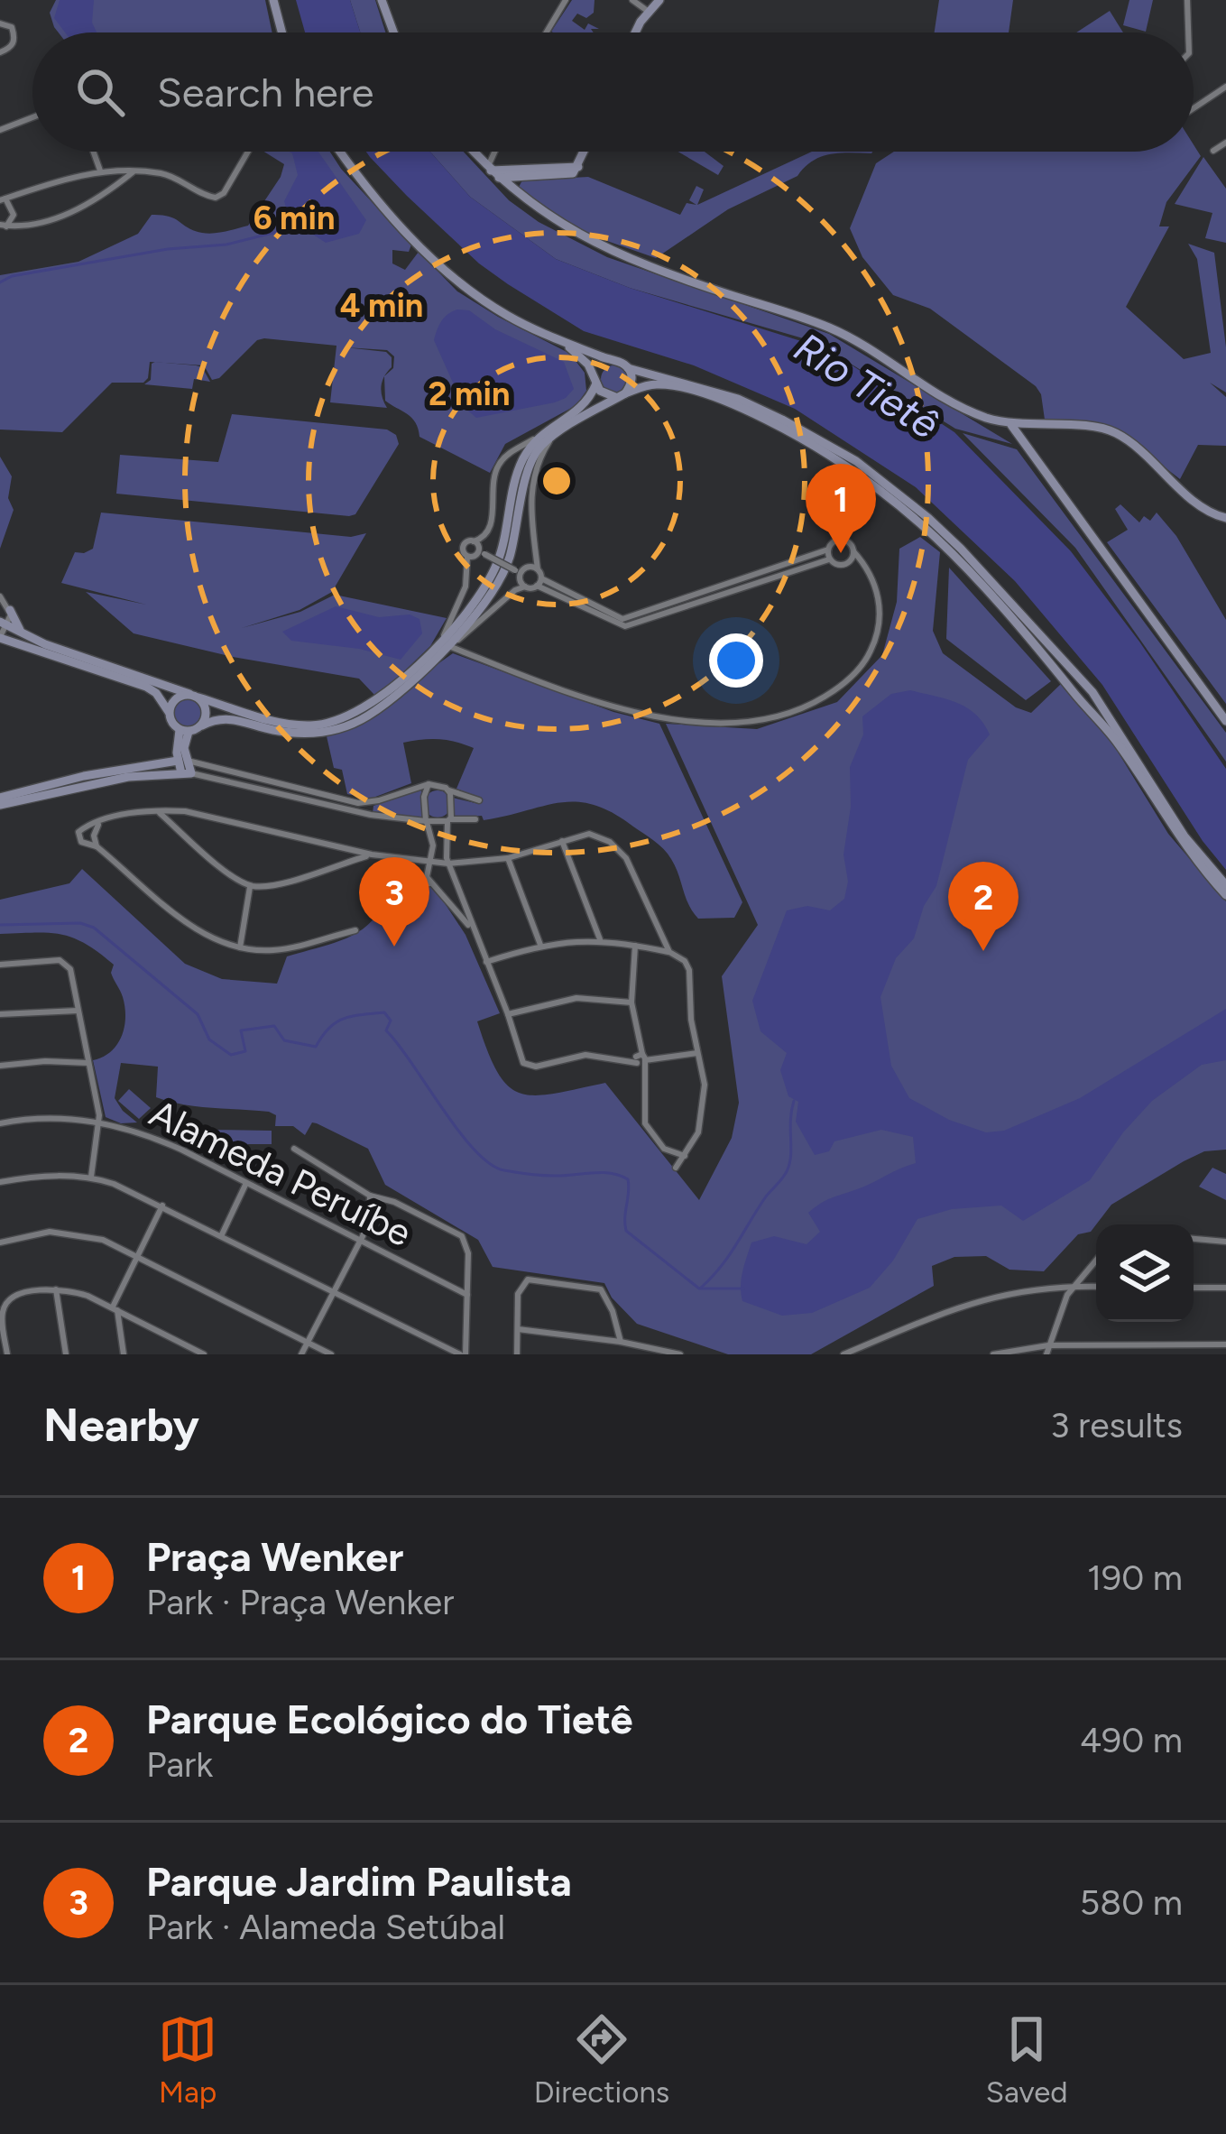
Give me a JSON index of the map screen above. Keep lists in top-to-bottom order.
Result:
{
  "streets": {
    "street": ["Alameda Peruíbe"]
  },
  "water": ["Rio Tietê"],
  "page": {
    "search": "Search here",
    "pins": ["1", "3", "2"],
    "heading": ["Nearby", "3 results"],
    "list": [
      {
        "mark": "1",
        "name": "Praça Wenker",
        "note": "Park · Praça Wenker",
        "value": "190 m"
      },
      {
        "mark": "2",
        "name": "Parque Ecológico do Tietê",
        "note": "Park",
        "value": "490 m"
      },
      {
        "mark": "3",
        "name": "Parque Jardim Paulista",
        "note": "Park · Alameda Setúbal",
        "value": "580 m"
      }
    ],
    "nav": ["Map", "Directions", "Saved"]
  },
  "rings": ["6 min", "4 min", "2 min"]
}
